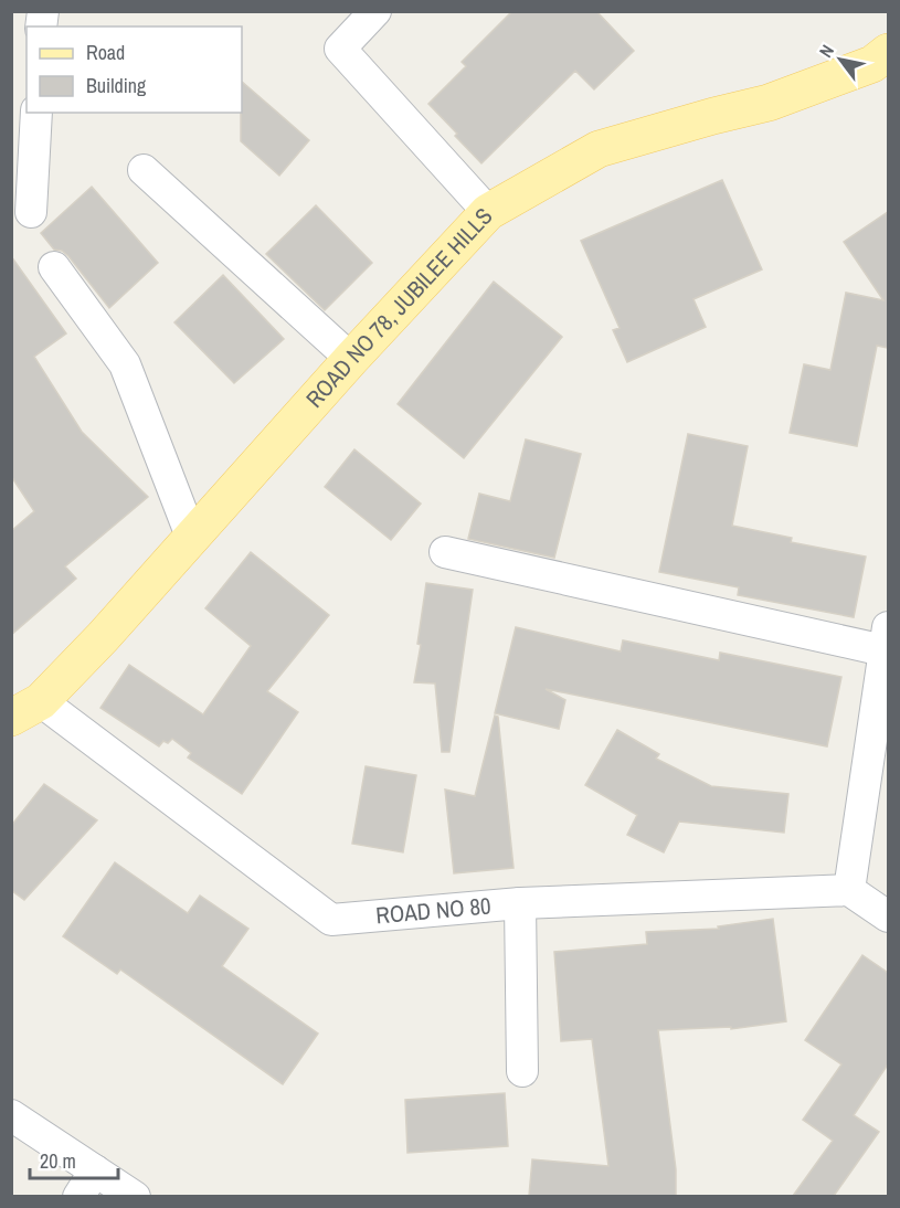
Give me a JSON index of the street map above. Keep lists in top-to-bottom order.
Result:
{
  "streets": {
    "main road": ["ROAD NO 78, JUBILEE HILLS"],
    "street": ["ROAD NO 80"]
  },
  "crossings": [
    ["ROAD NO 78, JUBILEE HILLS", "ROAD NO 80"]
  ],
  "legend": ["Road", "Building"],
  "scale_bar": "20 m",
  "north": "top left"
}
